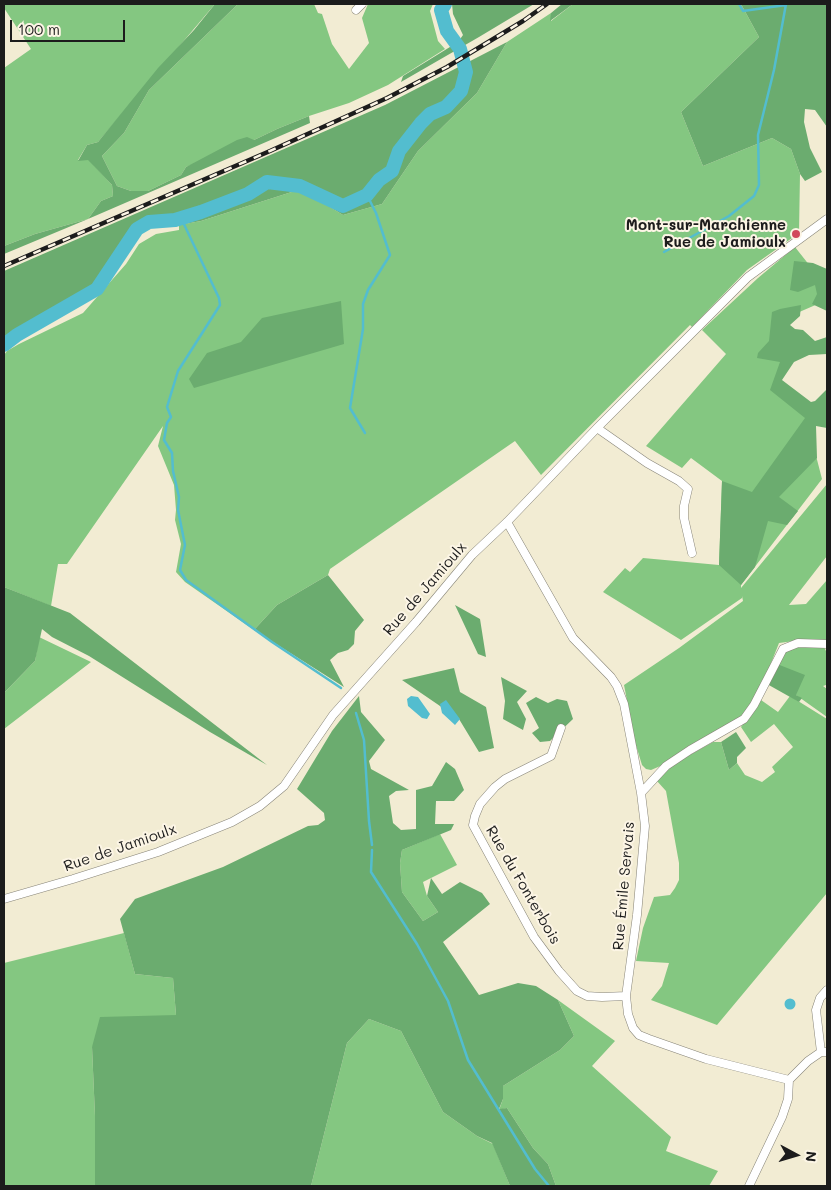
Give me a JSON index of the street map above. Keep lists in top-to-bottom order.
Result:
{
  "streets": {
    "street": ["Rue de Jamioulx", "Rue du Fonterbois", "Rue Émile Servais"]
  },
  "crossings": [
    ["Rue de Jamioulx", "Rue Émile Servais"],
    ["Rue du Fonterbois", "Rue Émile Servais"]
  ],
  "places": ["Mont-sur-Marchienne Rue de Jamioulx"],
  "scale_bar": "100 m",
  "north": "right"
}
